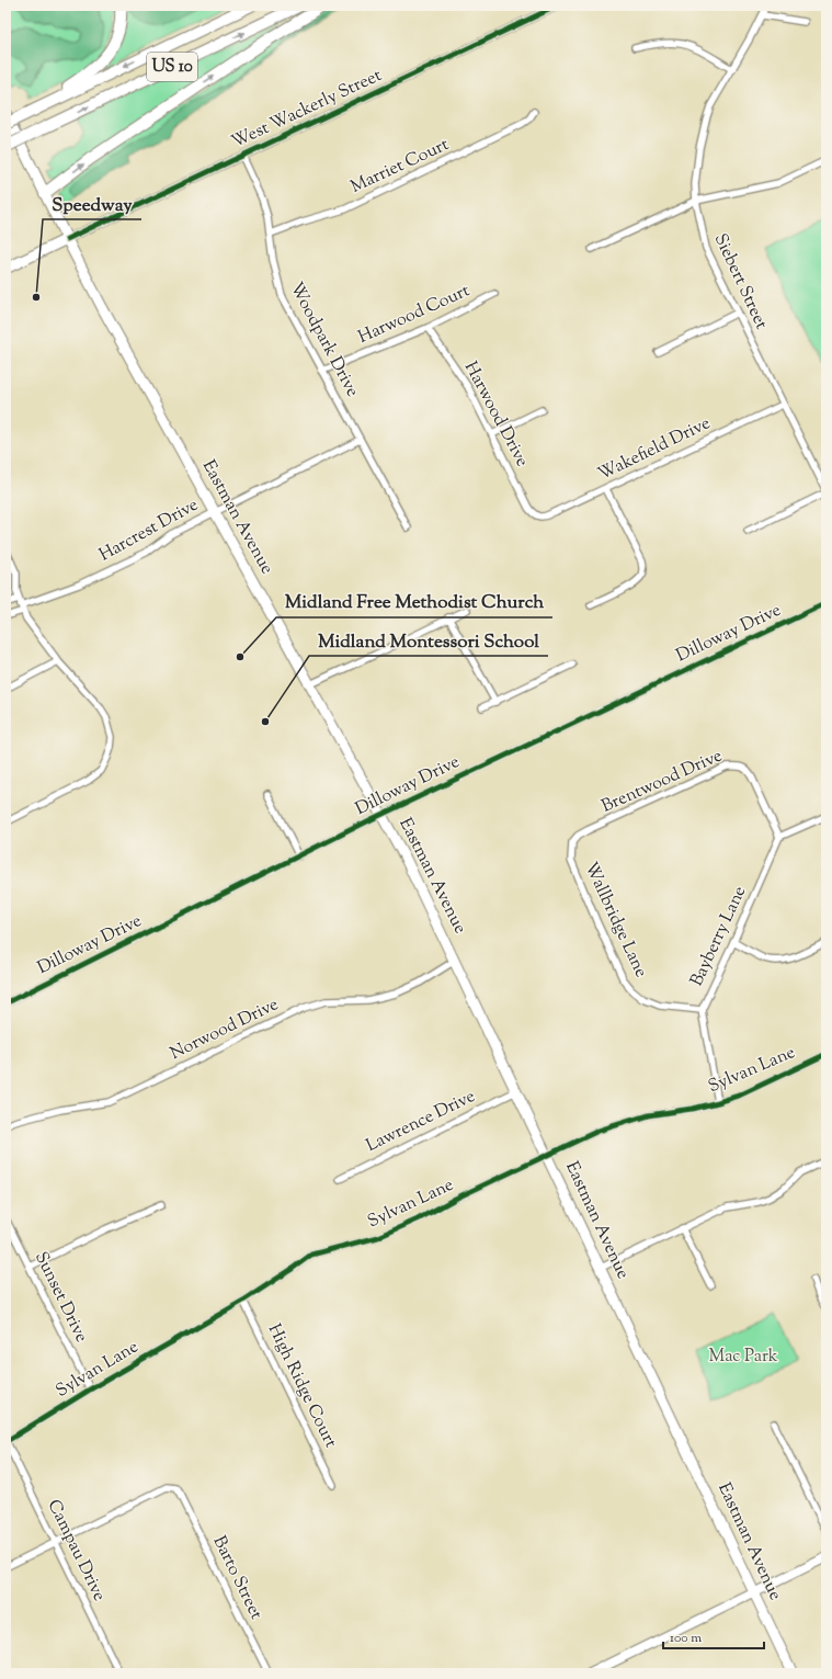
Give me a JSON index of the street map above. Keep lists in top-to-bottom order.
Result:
{
  "streets": {
    "highway": ["US 10"],
    "main road": ["West Wackerly Street", "Eastman Avenue"],
    "street": [
      "Marriet Court",
      "Siebert Street",
      "Harwood Court",
      "Woodpark Drive",
      "Harwood Drive",
      "Wakefield Drive",
      "Harcrest Drive",
      "Dilloway Drive",
      "Brentwood Drive",
      "Wallbridge Lane",
      "Bayberry Lane",
      "Norwood Drive",
      "Sylvan Lane",
      "Lawrence Drive",
      "Sunset Drive",
      "High Ridge Court",
      "Campau Drive",
      "Barto Street"
    ]
  },
  "crossings": [
    ["West Wackerly Street", "Woodpark Drive"],
    ["West Wackerly Street", "Eastman Avenue"],
    ["Marriet Court", "Woodpark Drive"],
    ["Siebert Street", "Wakefield Drive"],
    ["Harwood Court", "Woodpark Drive"],
    ["Harwood Court", "Harwood Drive"],
    ["Woodpark Drive", "Harcrest Drive"],
    ["Harwood Drive", "Wakefield Drive"],
    ["Eastman Avenue", "Harcrest Drive"],
    ["Eastman Avenue", "Dilloway Drive"],
    ["Eastman Avenue", "Norwood Drive"],
    ["Eastman Avenue", "Sylvan Lane"],
    ["Eastman Avenue", "Lawrence Drive"],
    ["Brentwood Drive", "Wallbridge Lane"],
    ["Brentwood Drive", "Bayberry Lane"],
    ["Wallbridge Lane", "Bayberry Lane"],
    ["Bayberry Lane", "Sylvan Lane"],
    ["Sylvan Lane", "Sunset Drive"],
    ["Sylvan Lane", "High Ridge Court"],
    ["Sylvan Lane", "Campau Drive"],
    ["Campau Drive", "Barto Street"]
  ],
  "parks": ["Mac Park"],
  "places": ["Speedway", "Midland Free Methodist Church", "Midland Montessori School"],
  "scale_bar": "100 m"
}
